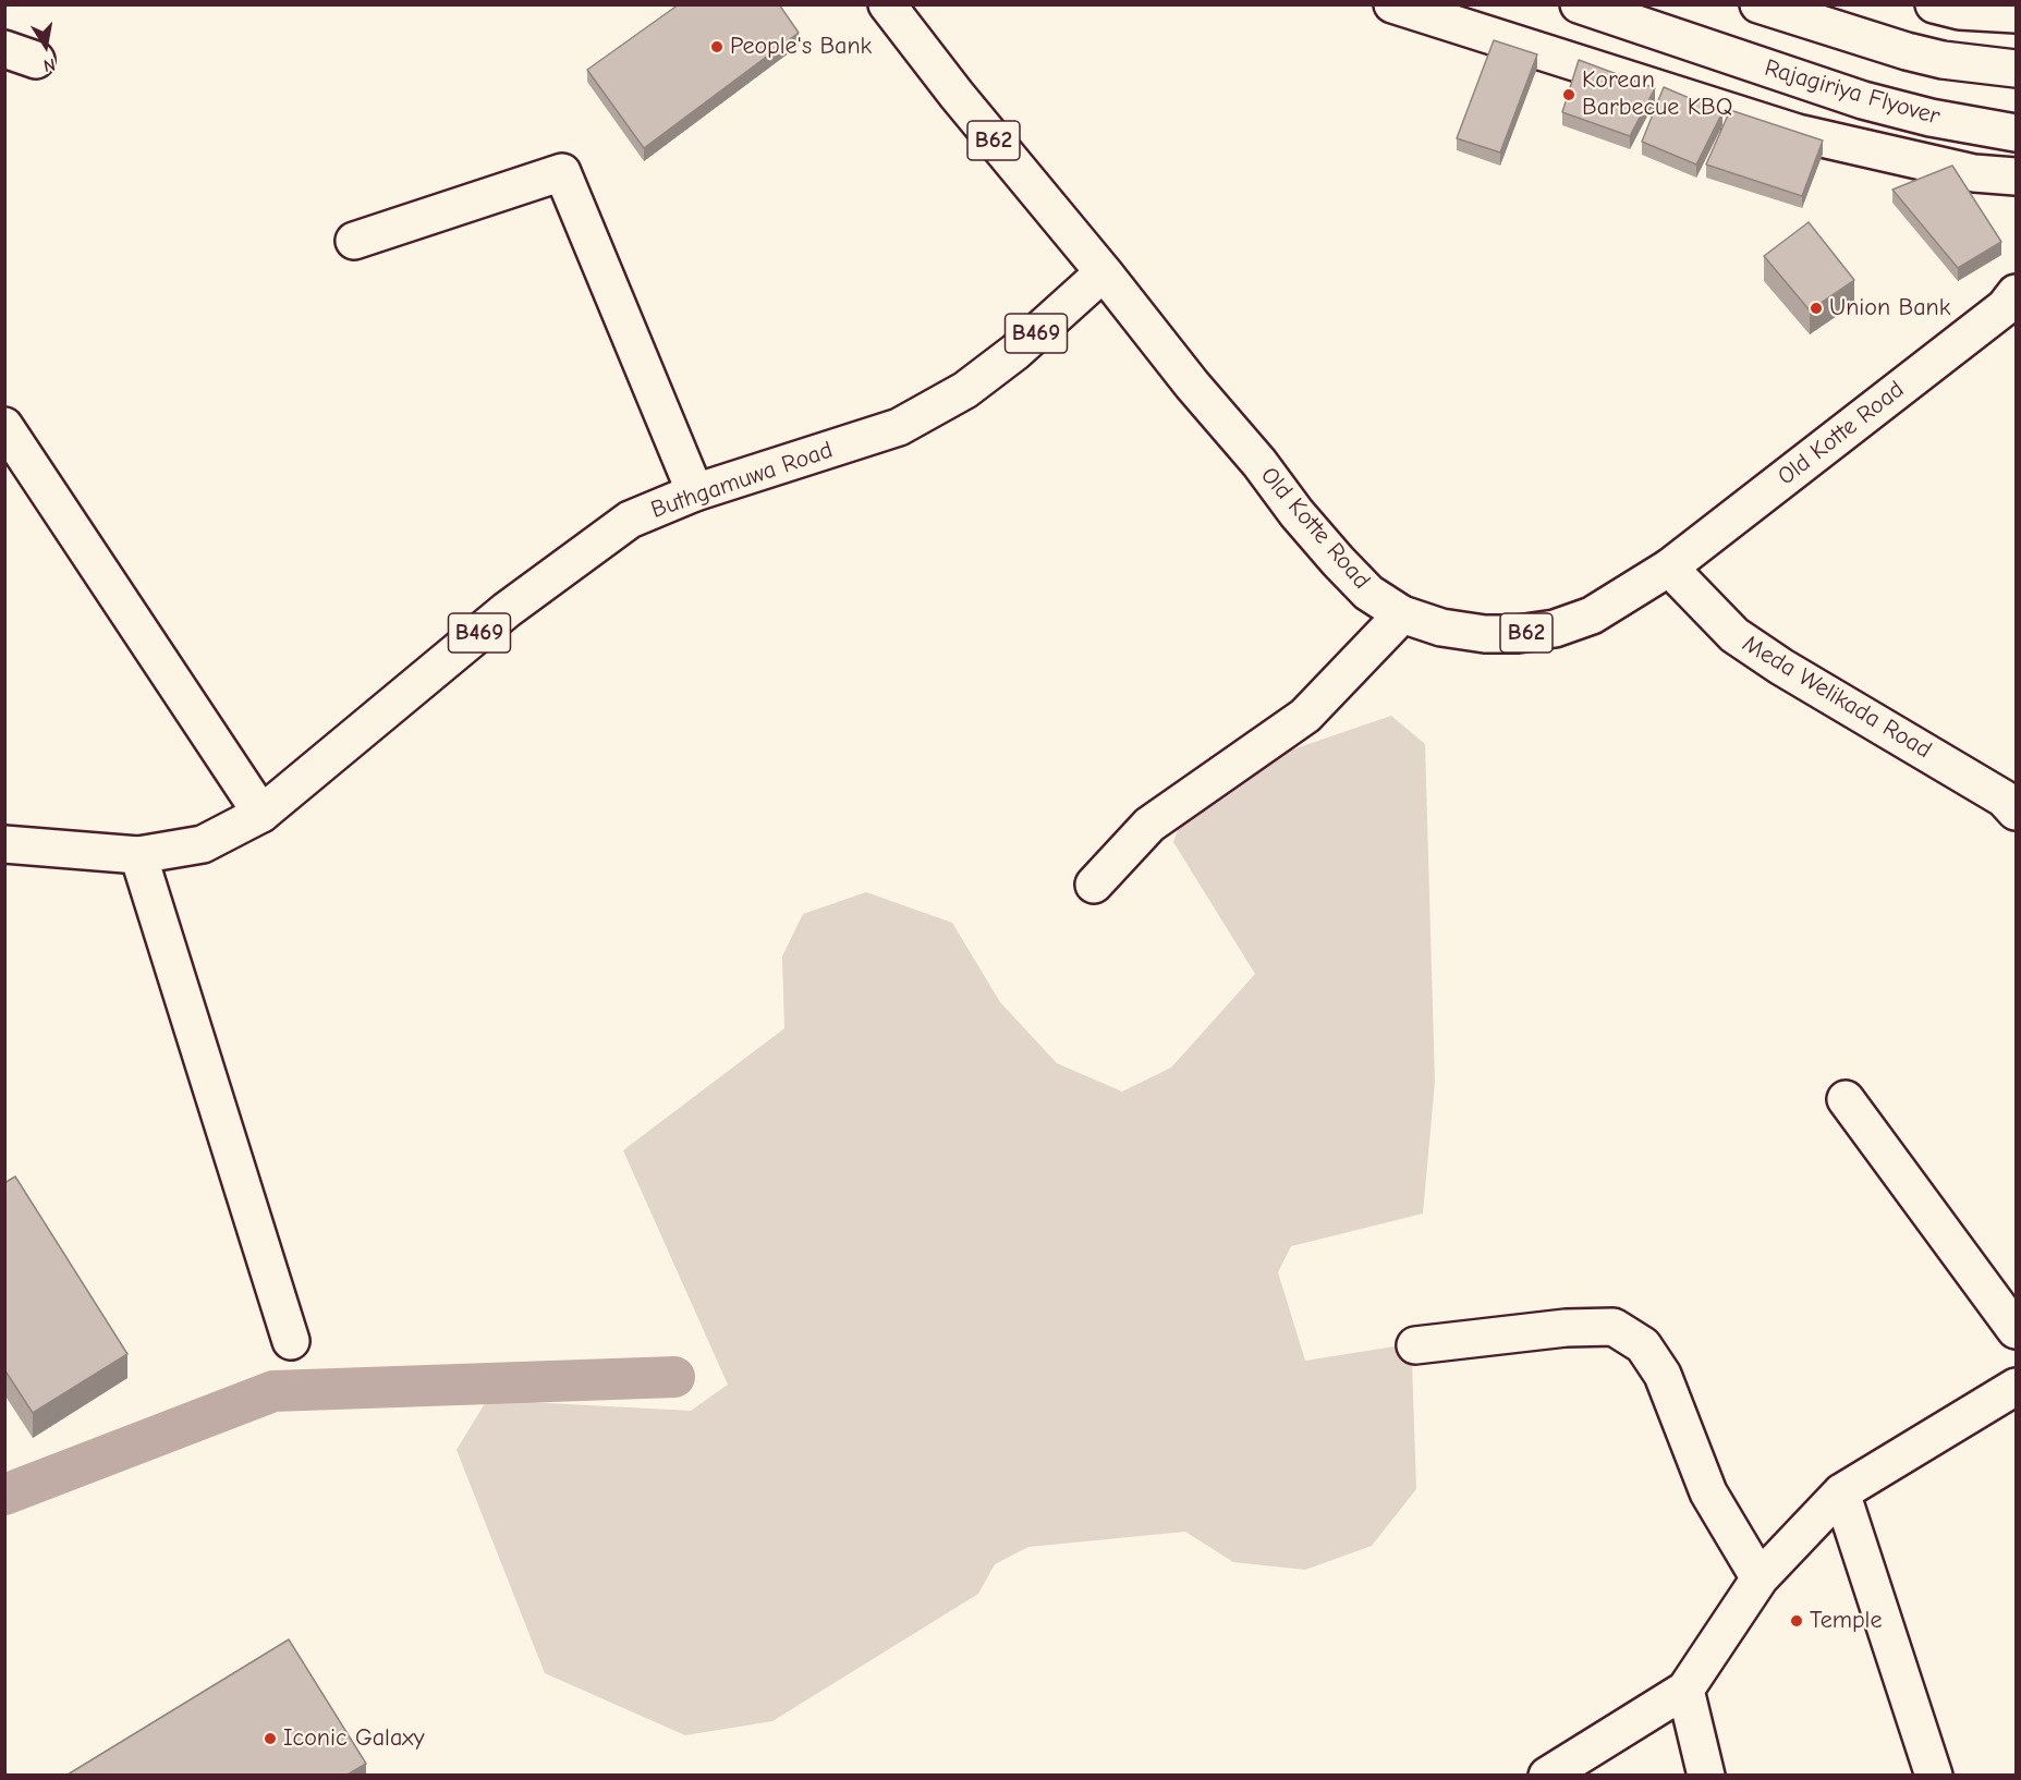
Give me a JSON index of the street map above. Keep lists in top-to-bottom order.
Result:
{
  "streets": {
    "main road": [
      "Rajagiriya Flyover",
      "B62",
      "B469",
      "Old Kotte Road",
      "Buthgamuwa Road",
      "Meda Welikada Road"
    ]
  },
  "crossings": [
    ["Old Kotte Road", "Buthgamuwa Road"],
    ["Old Kotte Road", "Meda Welikada Road"]
  ],
  "places": [
    "People's Bank",
    "Korean Barbecue KBQ",
    "Union Bank",
    "Temple",
    "Iconic Galaxy"
  ],
  "north": "bottom"
}
